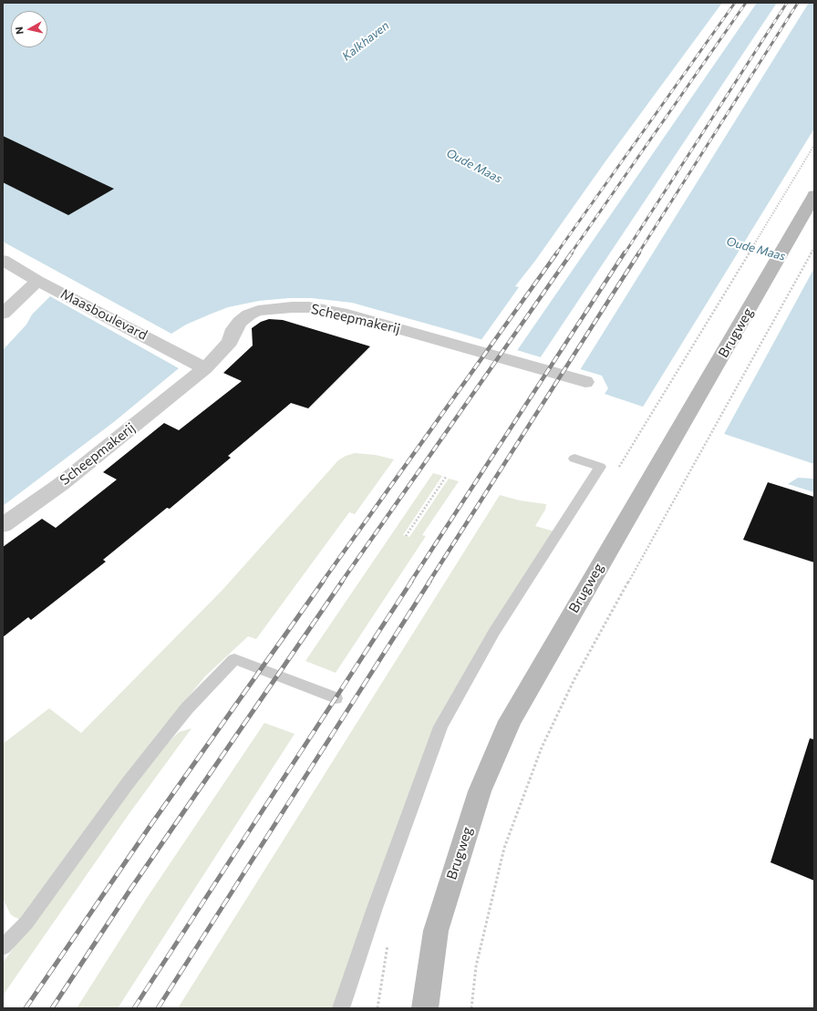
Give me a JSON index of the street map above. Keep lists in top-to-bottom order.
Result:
{
  "streets": {
    "main road": ["Brugweg"],
    "street": ["Maasboulevard", "Scheepmakerij"]
  },
  "crossings": [
    ["Maasboulevard", "Scheepmakerij"]
  ],
  "water": ["Kalkhaven", "Oude Maas"],
  "north": "left"
}
